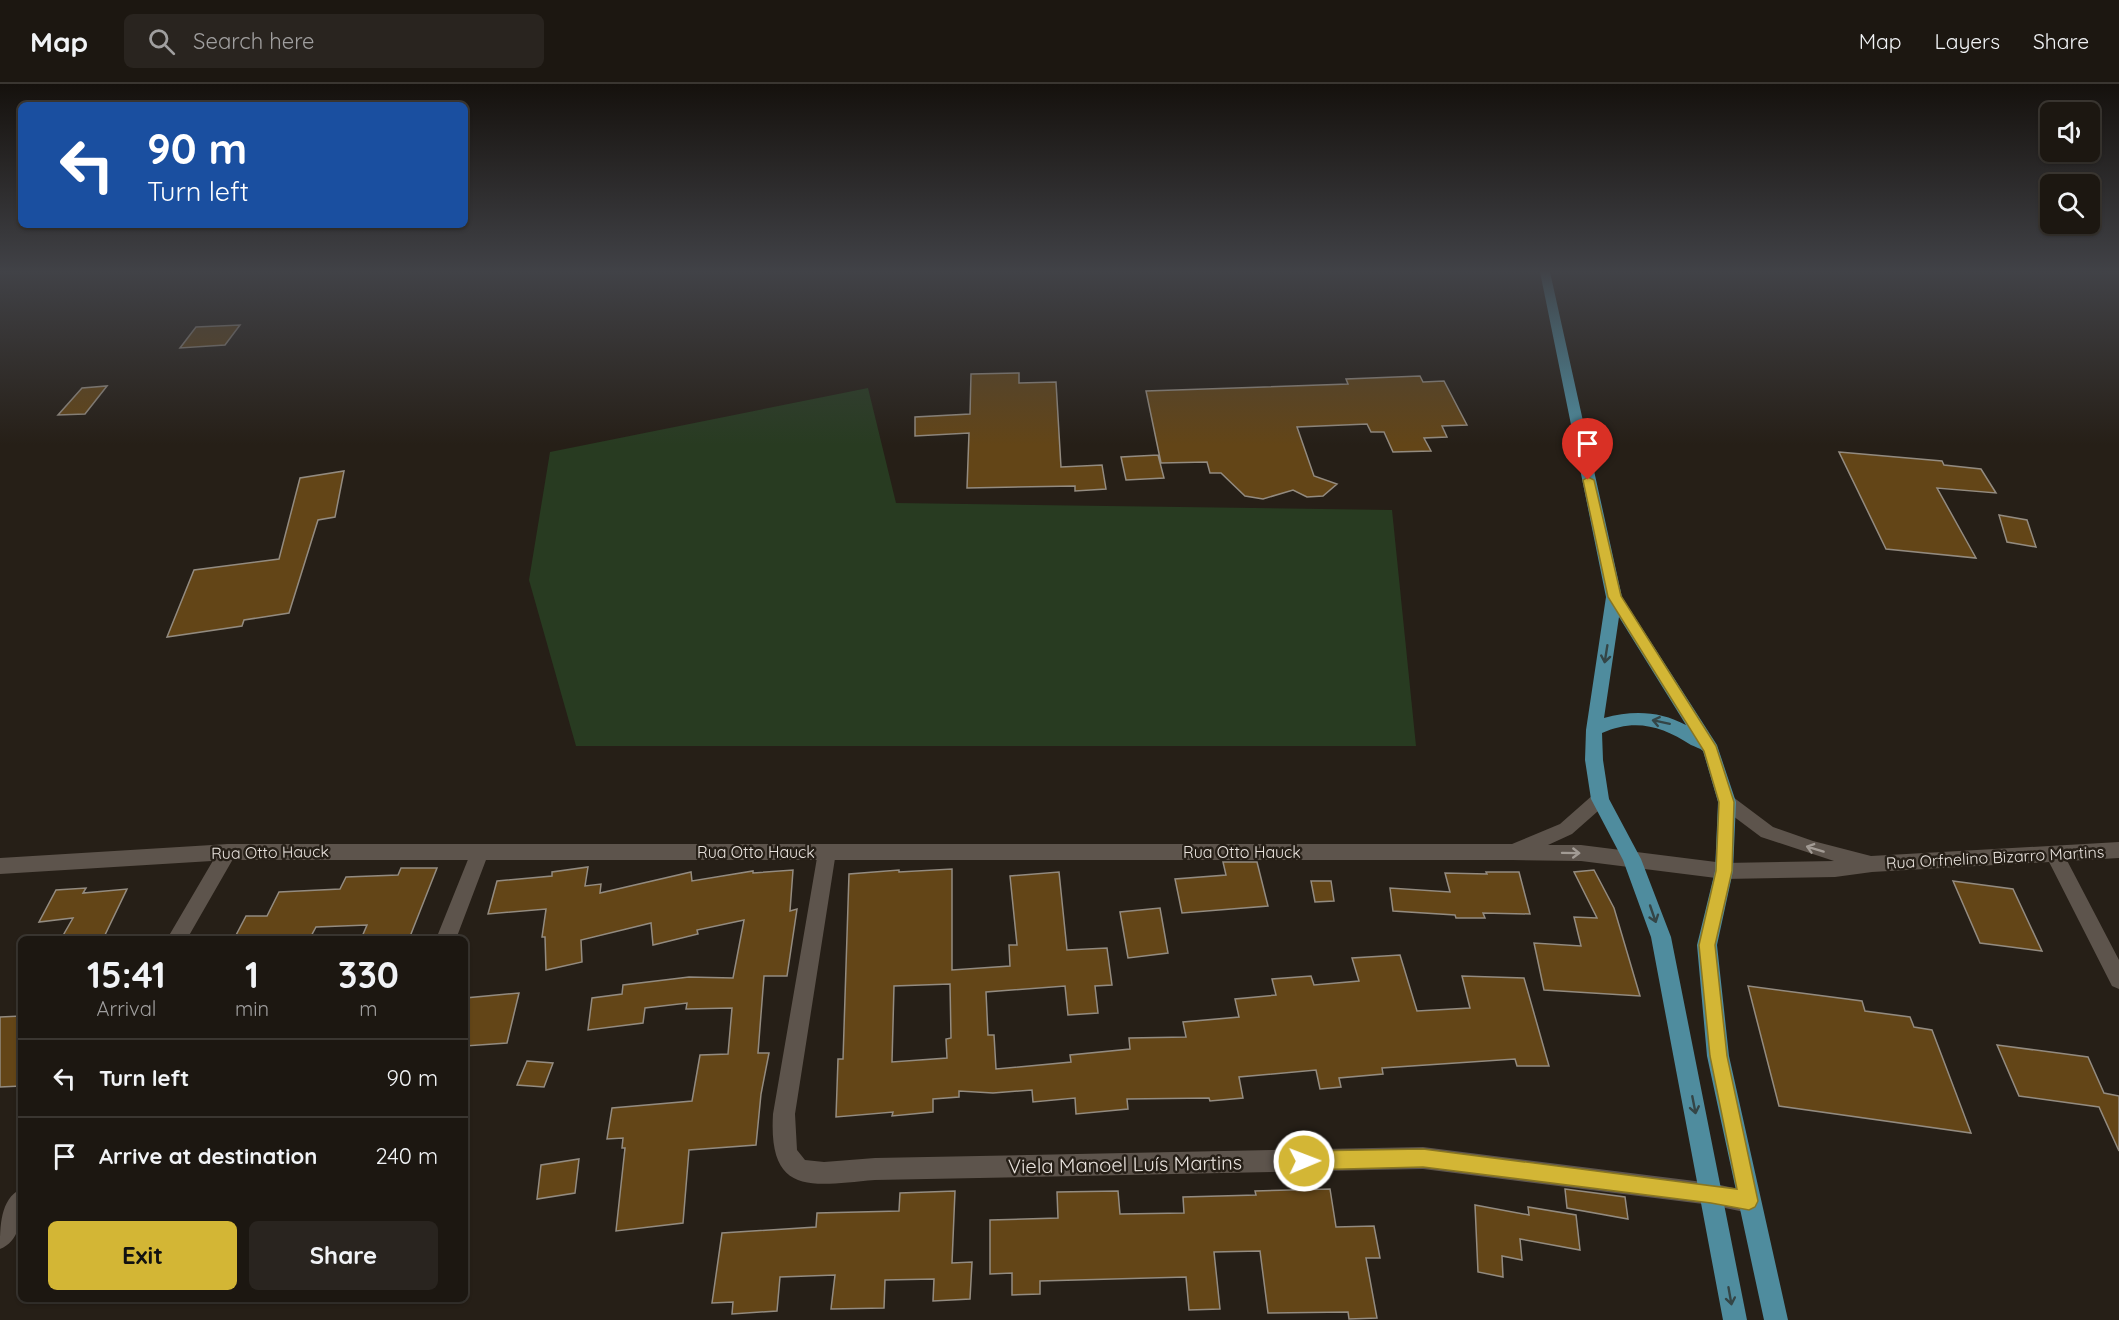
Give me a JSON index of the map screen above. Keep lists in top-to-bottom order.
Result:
{
  "streets": {
    "street": ["Rua Otto Hauck", "Rua Orfnelino Bizarro Martins", "Viela Manoel Luís Martins"]
  },
  "crossings": [
    ["Rua Otto Hauck", "Rua Orfnelino Bizarro Martins"],
    ["Rua Otto Hauck", "Viela Manoel Luís Martins"]
  ],
  "page": {
    "header": "Map",
    "search": "Search here",
    "nav": ["Map", "Layers", "Share"],
    "turn": ["90 m", "Turn left"],
    "eta": [
      "15:41",
      "Arrival",
      "1",
      "min",
      "330",
      "m"
    ],
    "list": [
      {
        "name": "Turn left",
        "value": "90 m"
      },
      {
        "name": "Arrive at destination",
        "value": "240 m"
      }
    ],
    "buttons": ["Exit", "Share"]
  }
}
